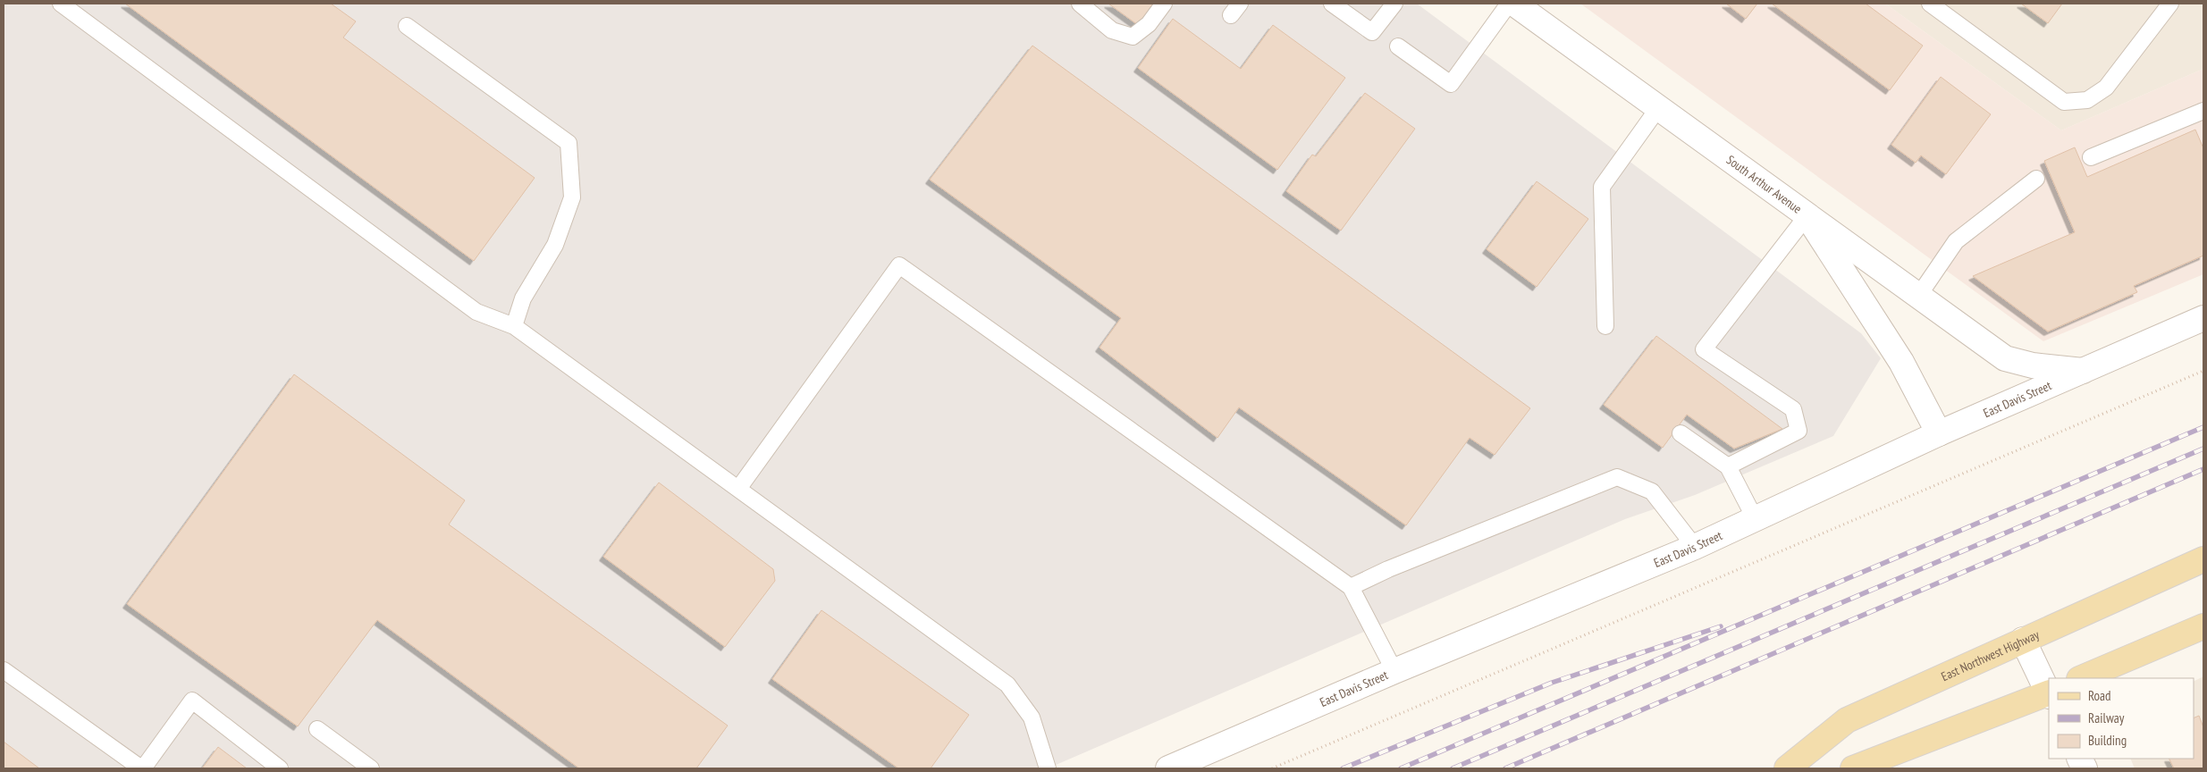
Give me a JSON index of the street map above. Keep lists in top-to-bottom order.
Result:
{
  "streets": {
    "main road": ["East Northwest Highway"],
    "street": ["South Arthur Avenue", "East Davis Street"]
  },
  "crossings": [
    ["South Arthur Avenue", "East Davis Street"]
  ],
  "legend": ["Road", "Railway", "Building"]
}
